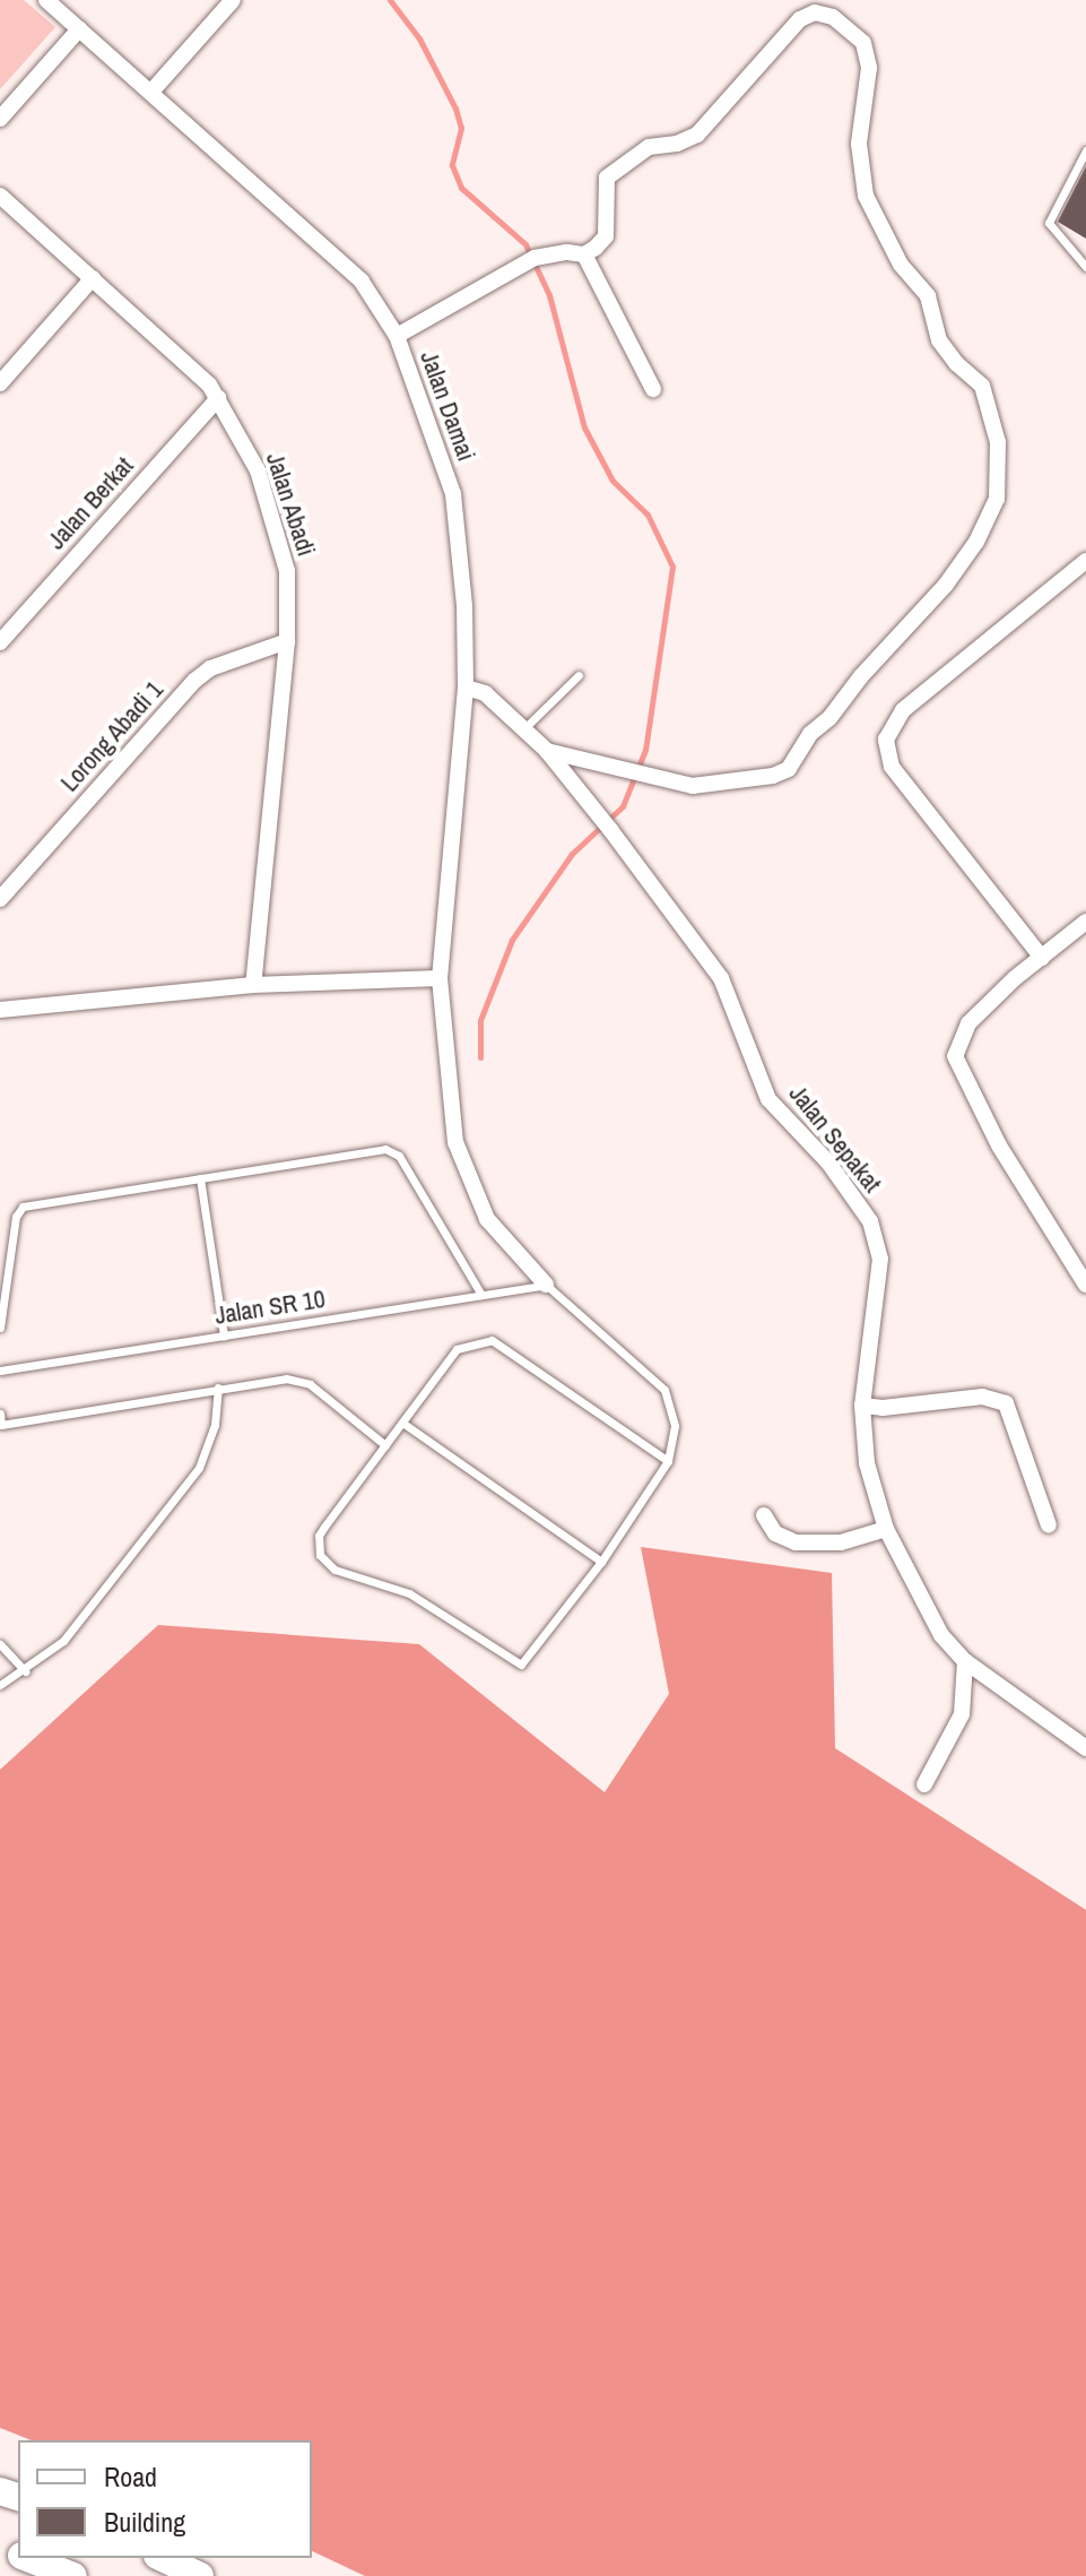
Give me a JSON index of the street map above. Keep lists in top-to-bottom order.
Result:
{
  "streets": {
    "street": [
      "Jalan Damai",
      "Jalan Berkat",
      "Jalan Abadi",
      "Lorong Abadi 1",
      "Jalan Sepakat"
    ],
    "lane": ["Jalan SR 10"]
  },
  "crossings": [
    ["Jalan Damai", "Jalan Sepakat"],
    ["Jalan Damai", "Jalan SR 10"],
    ["Jalan Berkat", "Jalan Abadi"],
    ["Jalan Abadi", "Lorong Abadi 1"]
  ],
  "legend": ["Road", "Building"]
}
